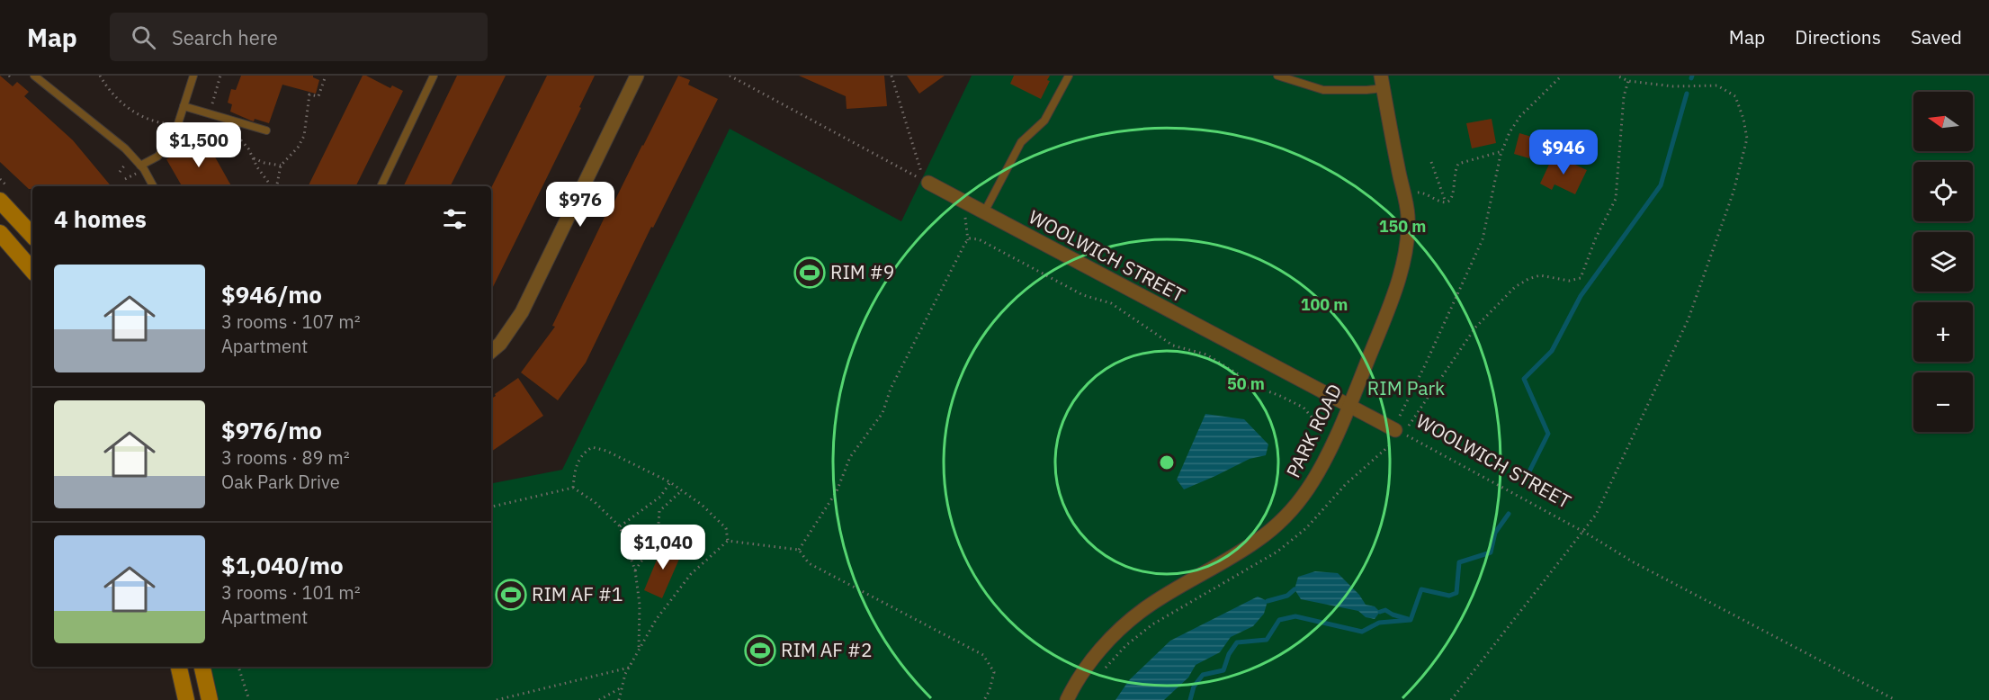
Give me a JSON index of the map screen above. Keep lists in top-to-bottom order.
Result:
{
  "streets": {
    "street": ["WOOLWICH STREET", "PARK ROAD"]
  },
  "crossings": [
    ["WOOLWICH STREET", "PARK ROAD"]
  ],
  "parks": ["RIM Park"],
  "places": {
    "sports": ["RIM #9", "RIM AF #1", "RIM AF #2"]
  },
  "north": "left",
  "page": {
    "header": "Map",
    "search": "Search here",
    "nav": ["Map", "Directions", "Saved"],
    "map_buttons": ["+", "−"],
    "price": [
      "$1,500",
      "$946",
      "$976",
      "$1,040"
    ],
    "heading": "4 homes",
    "list": [
      {
        "name": "$946/mo",
        "note": "3 rooms · 107 m² · Apartment"
      },
      {
        "name": "$976/mo",
        "note": "3 rooms · 89 m² · Oak Park Drive"
      },
      {
        "name": "$1,040/mo",
        "note": "3 rooms · 101 m² · Apartment"
      }
    ]
  },
  "rings": ["150 m", "100 m", "50 m"]
}
